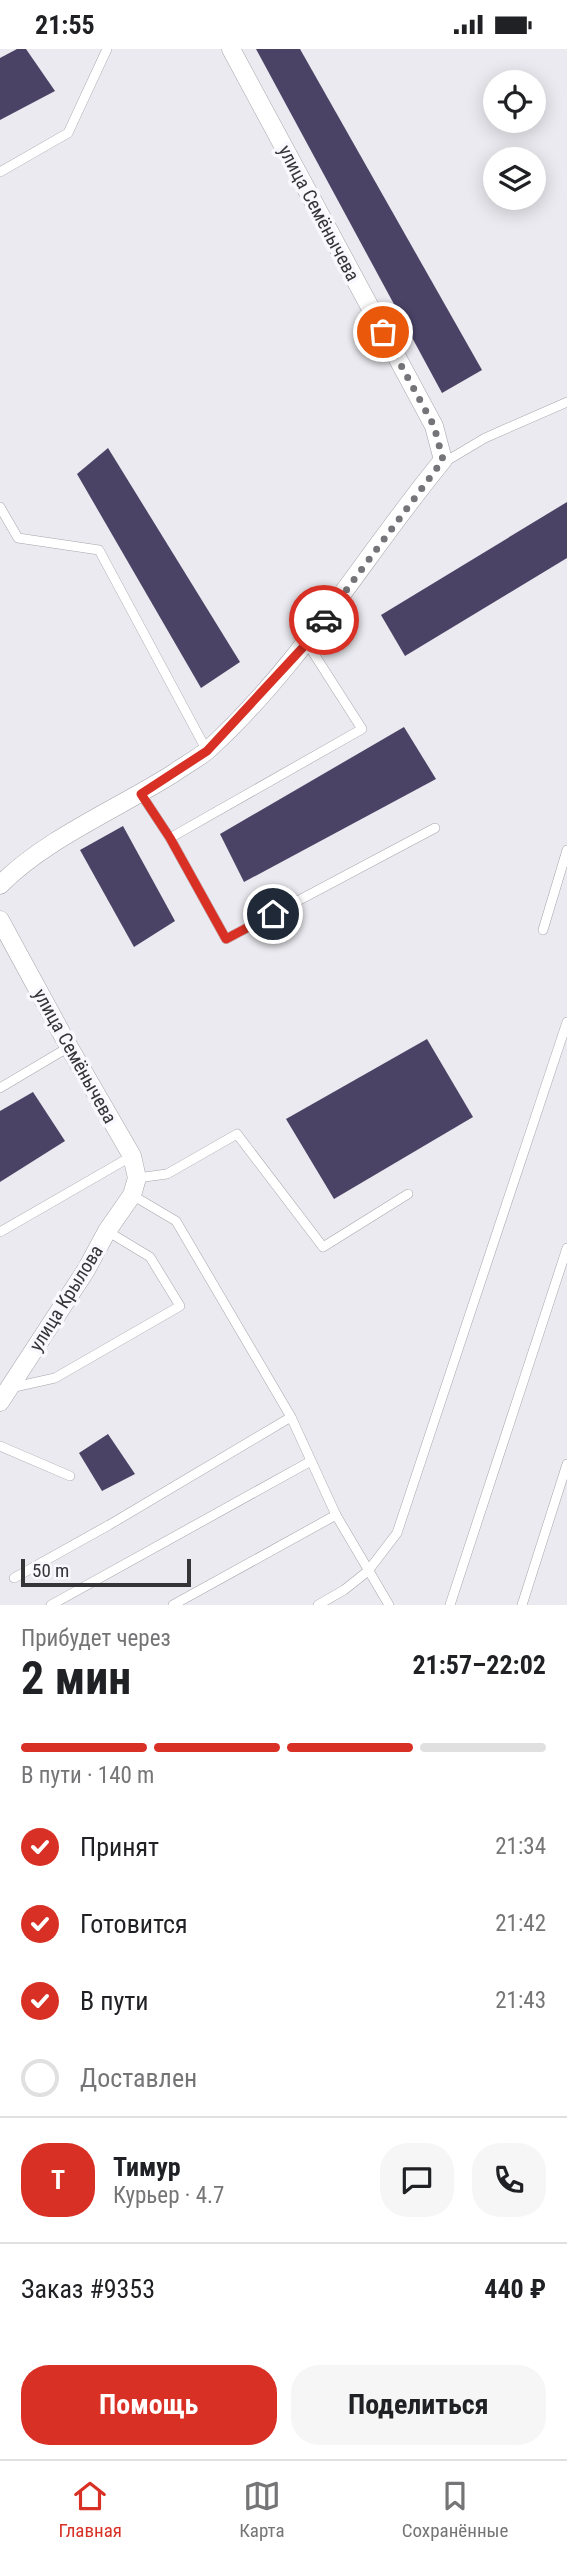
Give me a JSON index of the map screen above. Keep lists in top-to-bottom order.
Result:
{
  "streets": {
    "street": ["улица Семёнычева", "улица Крылова"]
  },
  "crossings": [
    ["улица Семёнычева", "улица Крылова"]
  ],
  "scale_bar": "50 m",
  "page": {
    "status": "21:55",
    "scale": "50 m",
    "heading": ["2 мин", "Прибудет через", "21:57–22:02"],
    "panel": [
      "Тимур",
      "Курьер · 4.7",
      "Заказ #9353",
      "440 ₽"
    ],
    "bar": "В пути · 140 m",
    "list": [
      ["Принят", "21:34"],
      ["Готовится", "21:42"],
      ["В пути", "21:43"],
      "Доставлен"
    ],
    "round": "Т",
    "buttons": ["Помощь", "Поделиться"],
    "tabs": ["Главная", "Карта", "Сохранённые"]
  }
}
